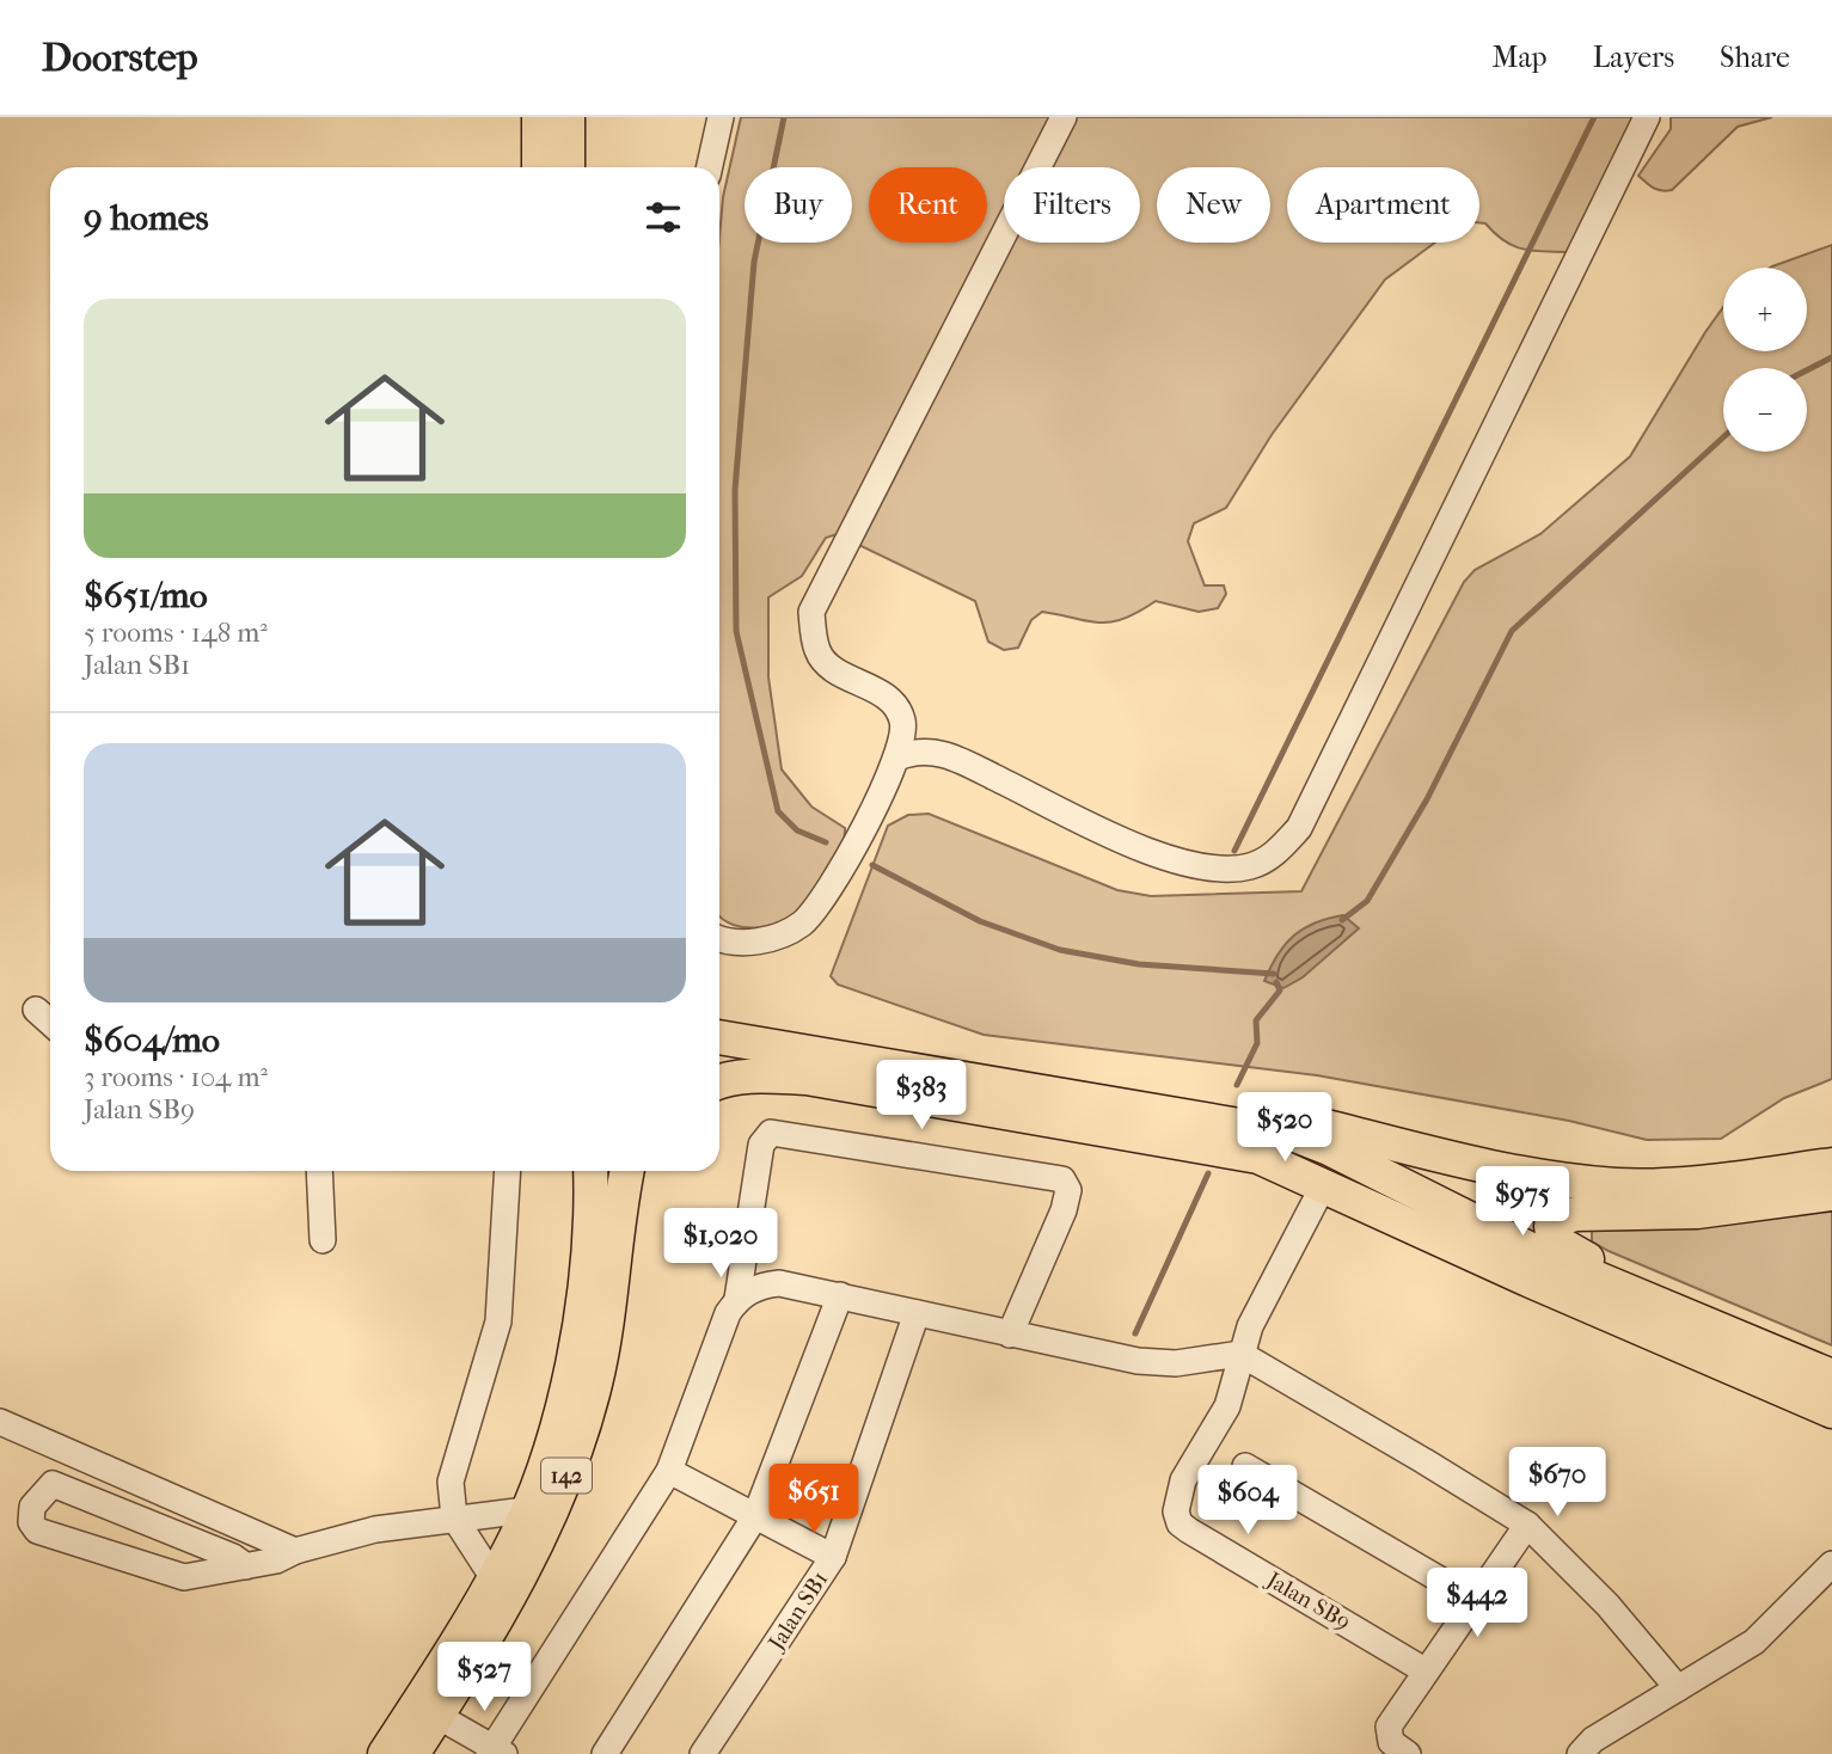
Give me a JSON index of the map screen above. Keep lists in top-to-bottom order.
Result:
{
  "streets": {
    "main road": ["142"],
    "street": ["Jalan SB9", "Jalan SB1"]
  },
  "page": {
    "header": "Doorstep",
    "nav": ["Map", "Layers", "Share"],
    "chip": [
      "Buy",
      "Rent",
      "Filters",
      "New",
      "Apartment"
    ],
    "heading": "9 homes",
    "map_buttons": ["+", "−"],
    "list": [
      {
        "name": "$651/mo",
        "note": "5 rooms · 148 m² · Jalan SB1"
      },
      {
        "name": "$604/mo",
        "note": "3 rooms · 104 m² · Jalan SB9"
      }
    ],
    "price": [
      "$383",
      "$520",
      "$975",
      "$1,020",
      "$670",
      "$651",
      "$604",
      "$442",
      "$527"
    ]
  }
}
